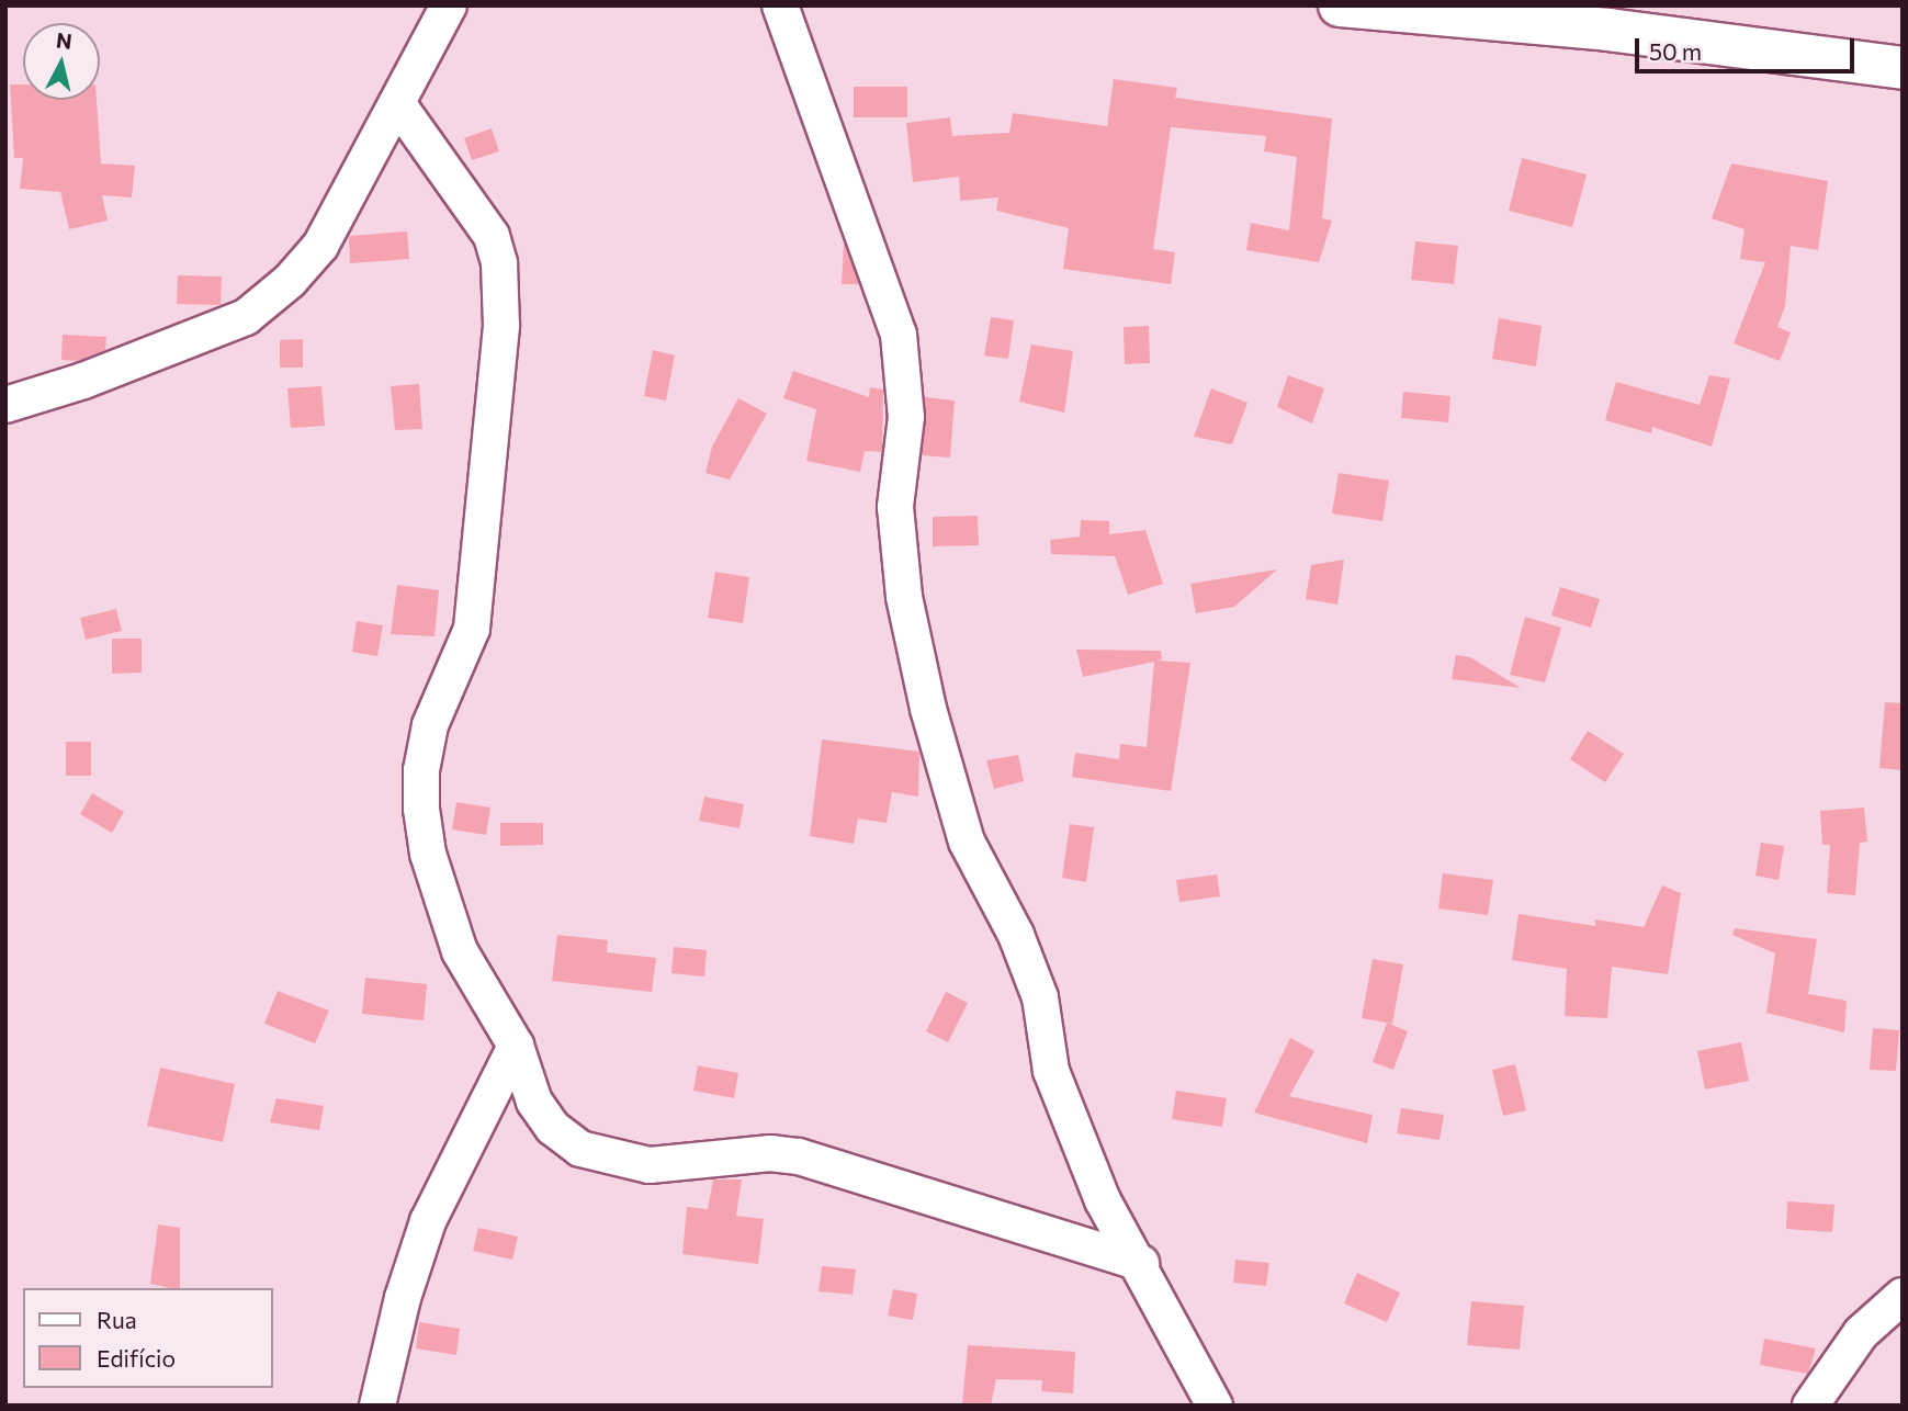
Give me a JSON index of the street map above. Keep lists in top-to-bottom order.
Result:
{
  "legend": ["Rua", "Edifício"],
  "scale_bar": "50 m",
  "north": "top"
}
